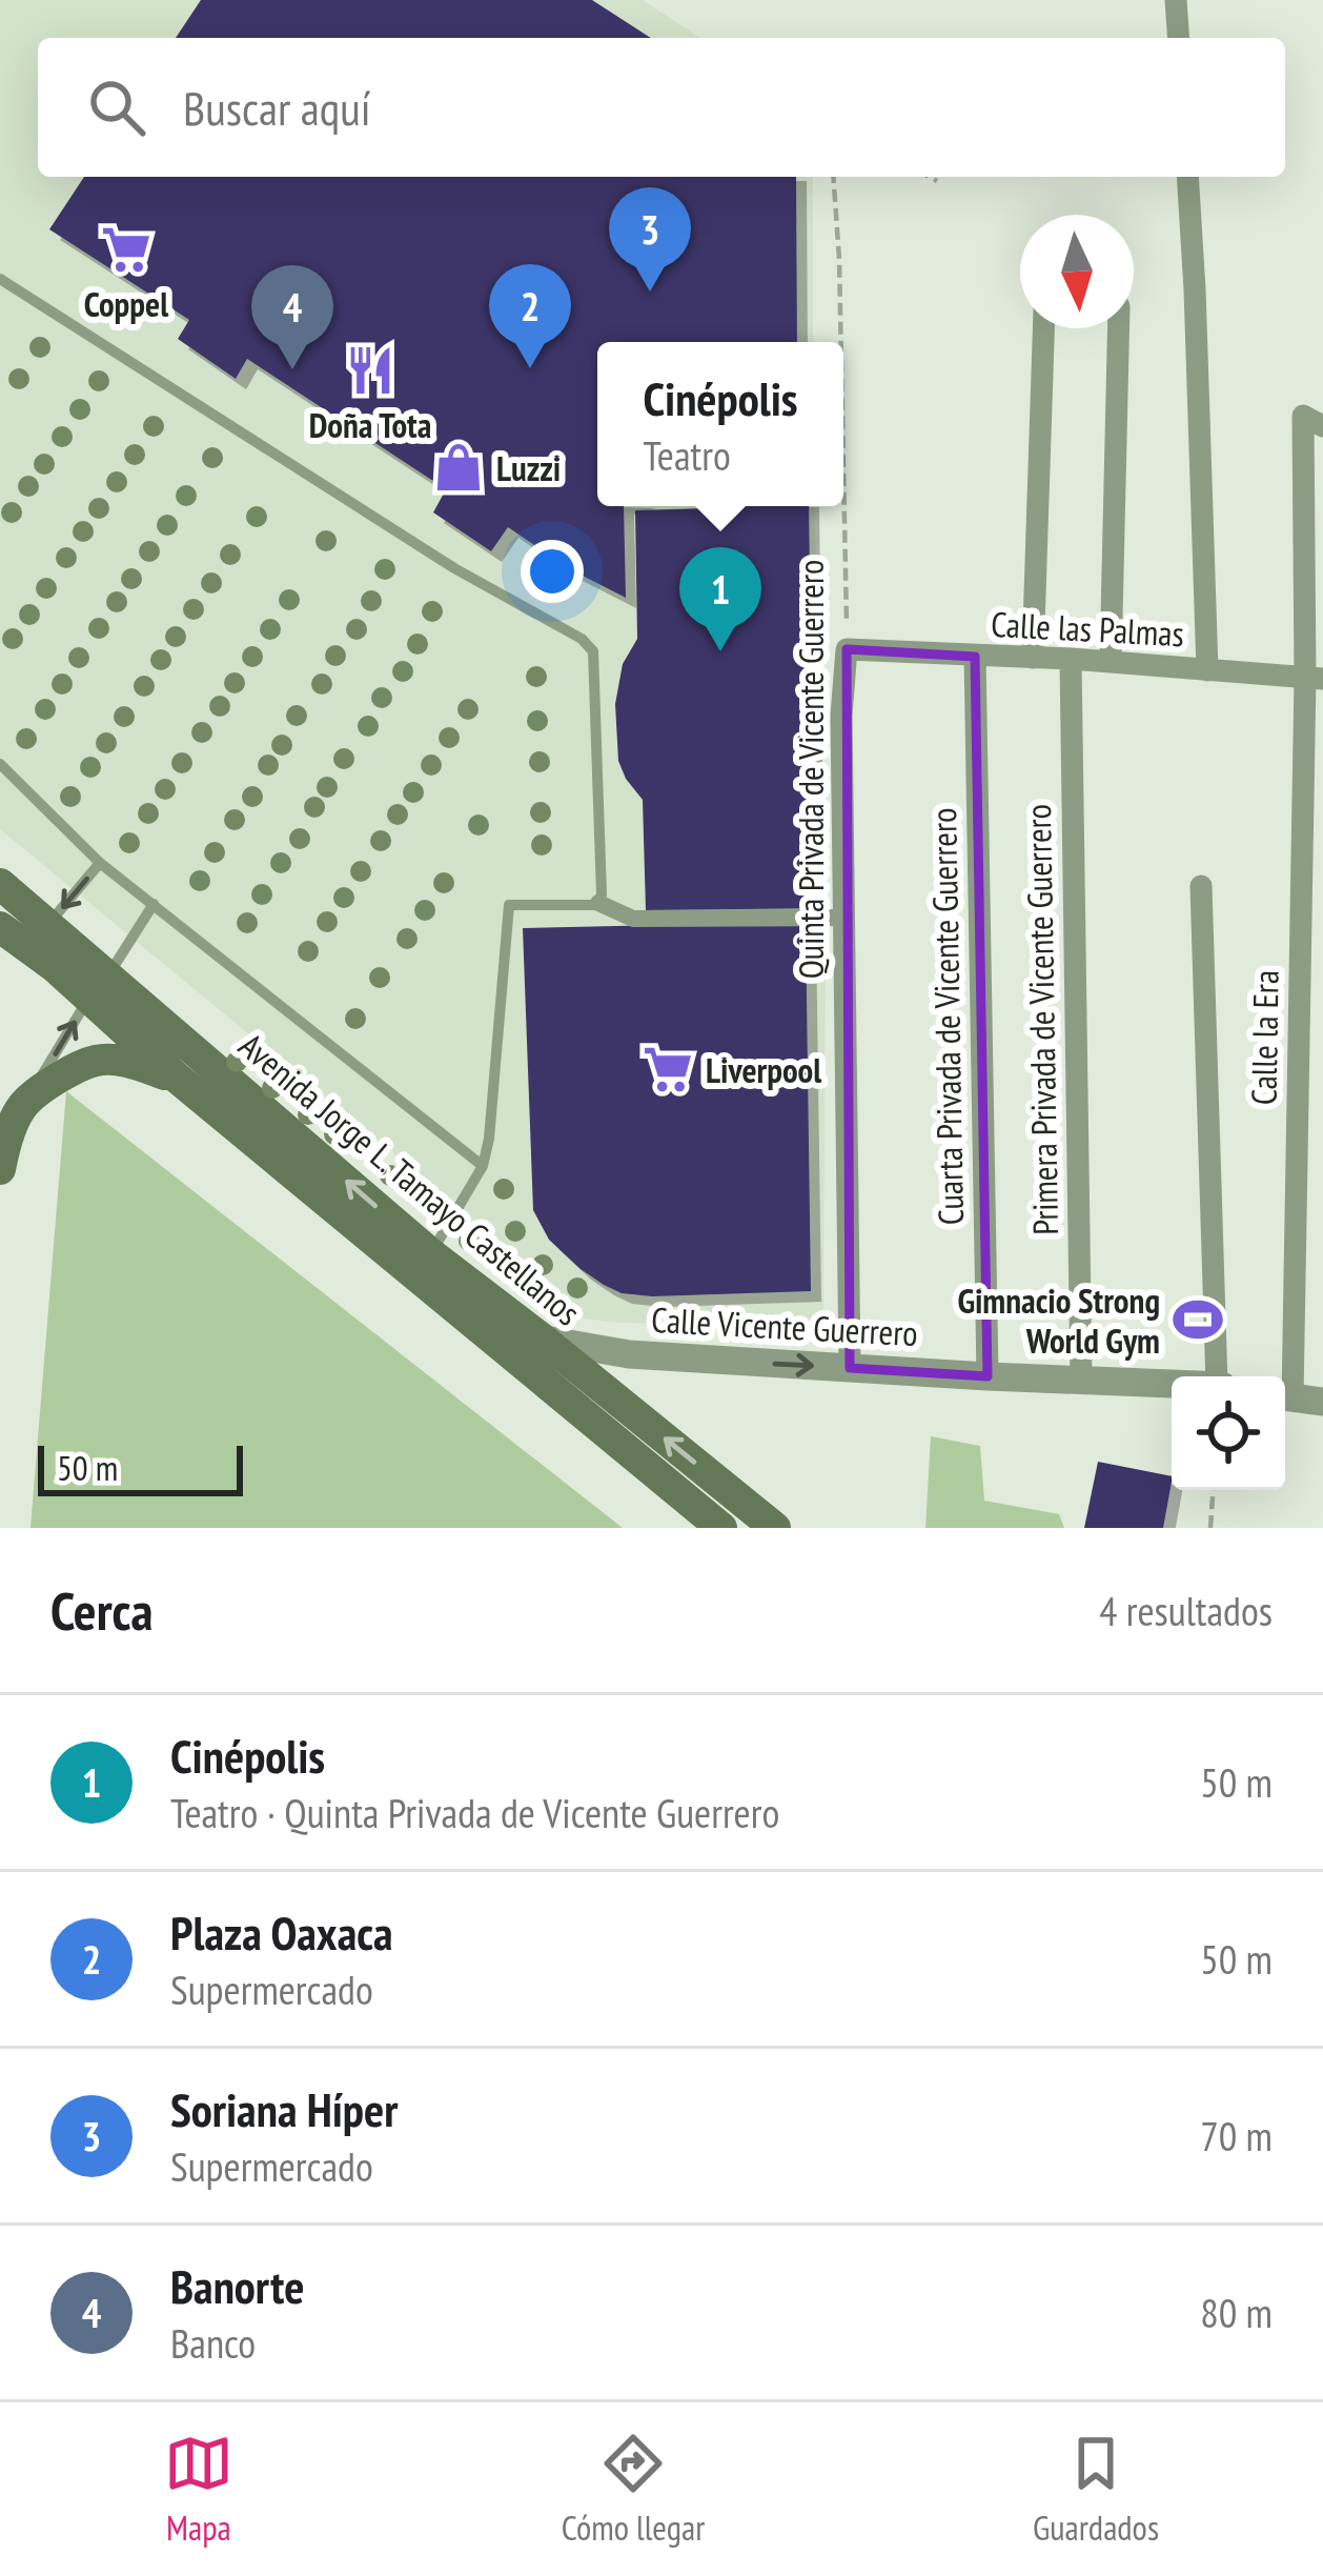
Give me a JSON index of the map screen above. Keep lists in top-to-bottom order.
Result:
{
  "streets": {
    "main road": ["Avenida Jorge L. Tamayo Castellanos"],
    "street": [
      "Calle las Palmas",
      "Quinta Privada de Vicente Guerrero",
      "Cuarta Privada de Vicente Guerrero",
      "Primera Privada de Vicente Guerrero",
      "Calle la Era",
      "Calle Vicente Guerrero"
    ]
  },
  "crossings": [
    ["Calle las Palmas", "Quinta Privada de Vicente Guerrero"],
    ["Calle las Palmas", "Cuarta Privada de Vicente Guerrero"],
    ["Calle las Palmas", "Primera Privada de Vicente Guerrero"],
    ["Calle las Palmas", "Calle la Era"],
    ["Quinta Privada de Vicente Guerrero", "Calle Vicente Guerrero"],
    ["Cuarta Privada de Vicente Guerrero", "Calle Vicente Guerrero"],
    ["Primera Privada de Vicente Guerrero", "Calle Vicente Guerrero"],
    ["Avenida Jorge L. Tamayo Castellanos", "Calle Vicente Guerrero"]
  ],
  "one_way": ["Calle Vicente Guerrero"],
  "places": {
    "supermarket": ["Coppel", "Liverpool"],
    "restaurant": ["Doña Tota"],
    "shop": ["Luzzi"],
    "sports": ["Gimnacio Strong World Gym"]
  },
  "scale_bar": "50 m",
  "north": "bottom",
  "page": {
    "search": "Buscar aquí",
    "pins": [
      "3",
      "2",
      "4",
      "1"
    ],
    "popup": ["Cinépolis", "Teatro"],
    "scale": "50 m",
    "heading": ["Cerca", "4 resultados"],
    "list": [
      {
        "mark": "1",
        "name": "Cinépolis",
        "note": "Teatro · Quinta Privada de Vicente Guerrero",
        "value": "50 m"
      },
      {
        "mark": "2",
        "name": "Plaza Oaxaca",
        "note": "Supermercado",
        "value": "50 m"
      },
      {
        "mark": "3",
        "name": "Soriana Híper",
        "note": "Supermercado",
        "value": "70 m"
      },
      {
        "mark": "4",
        "name": "Banorte",
        "note": "Banco",
        "value": "80 m"
      }
    ],
    "nav": ["Mapa", "Cómo llegar", "Guardados"]
  }
}
